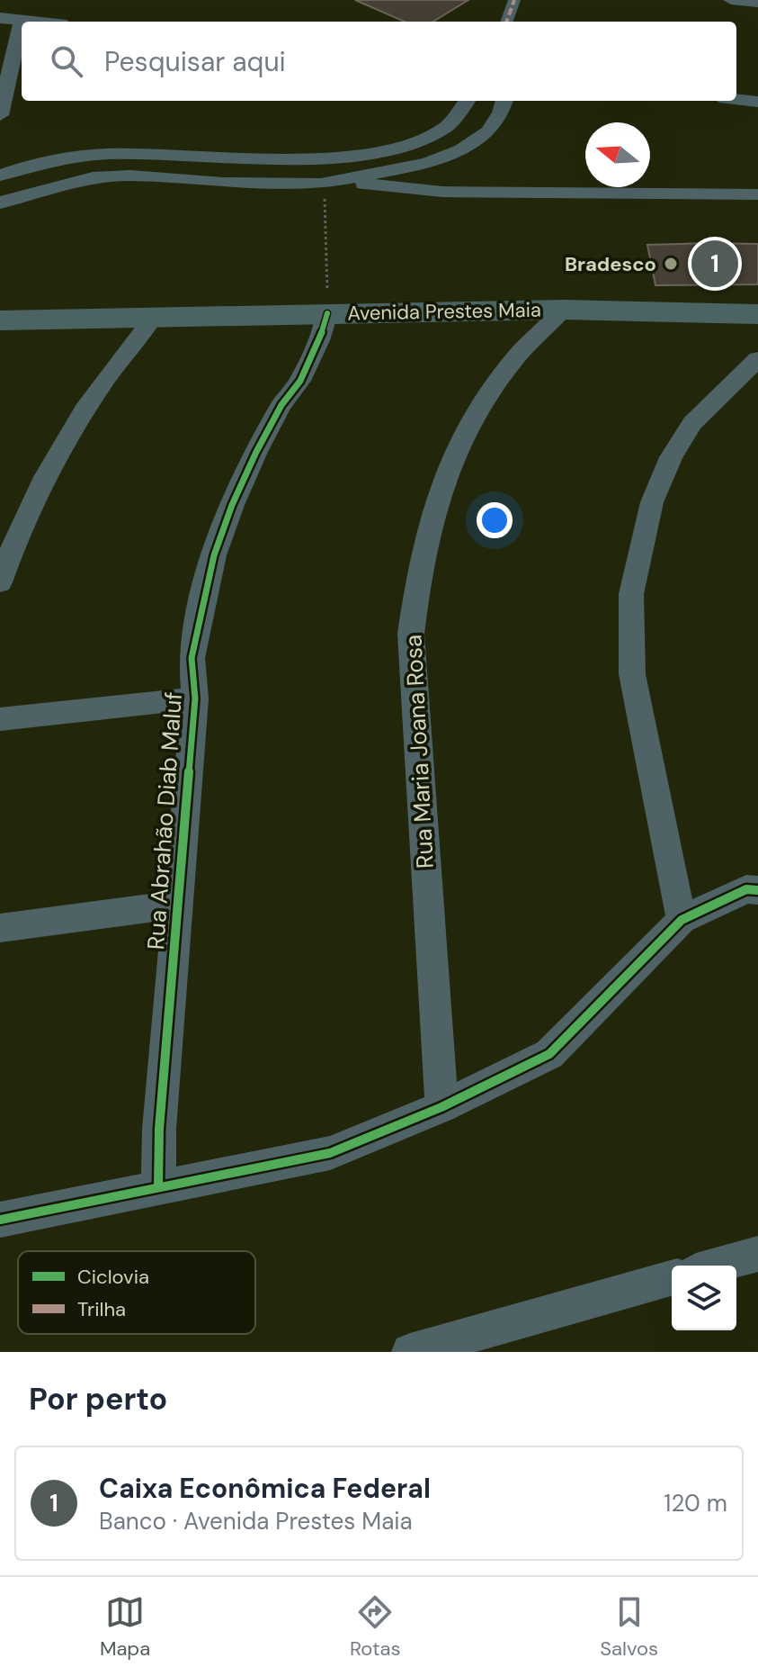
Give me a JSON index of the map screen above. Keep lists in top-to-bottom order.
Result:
{
  "streets": {
    "main road": ["Avenida Prestes Maia"],
    "street": ["Rua Maria Joana Rosa", "Rua Abrahão Diab Maluf"]
  },
  "crossings": [
    ["Avenida Prestes Maia", "Rua Maria Joana Rosa"],
    ["Avenida Prestes Maia", "Rua Abrahão Diab Maluf"]
  ],
  "places": ["Bradesco"],
  "legend": ["Ciclovia", "Trilha"],
  "north": "left",
  "page": {
    "search": "Pesquisar aqui",
    "pins": "1",
    "heading": "Por perto",
    "list": [
      {
        "mark": "1",
        "name": "Caixa Econômica Federal",
        "note": "Banco · Avenida Prestes Maia",
        "value": "120 m"
      }
    ],
    "nav": ["Mapa", "Rotas", "Salvos"]
  }
}
